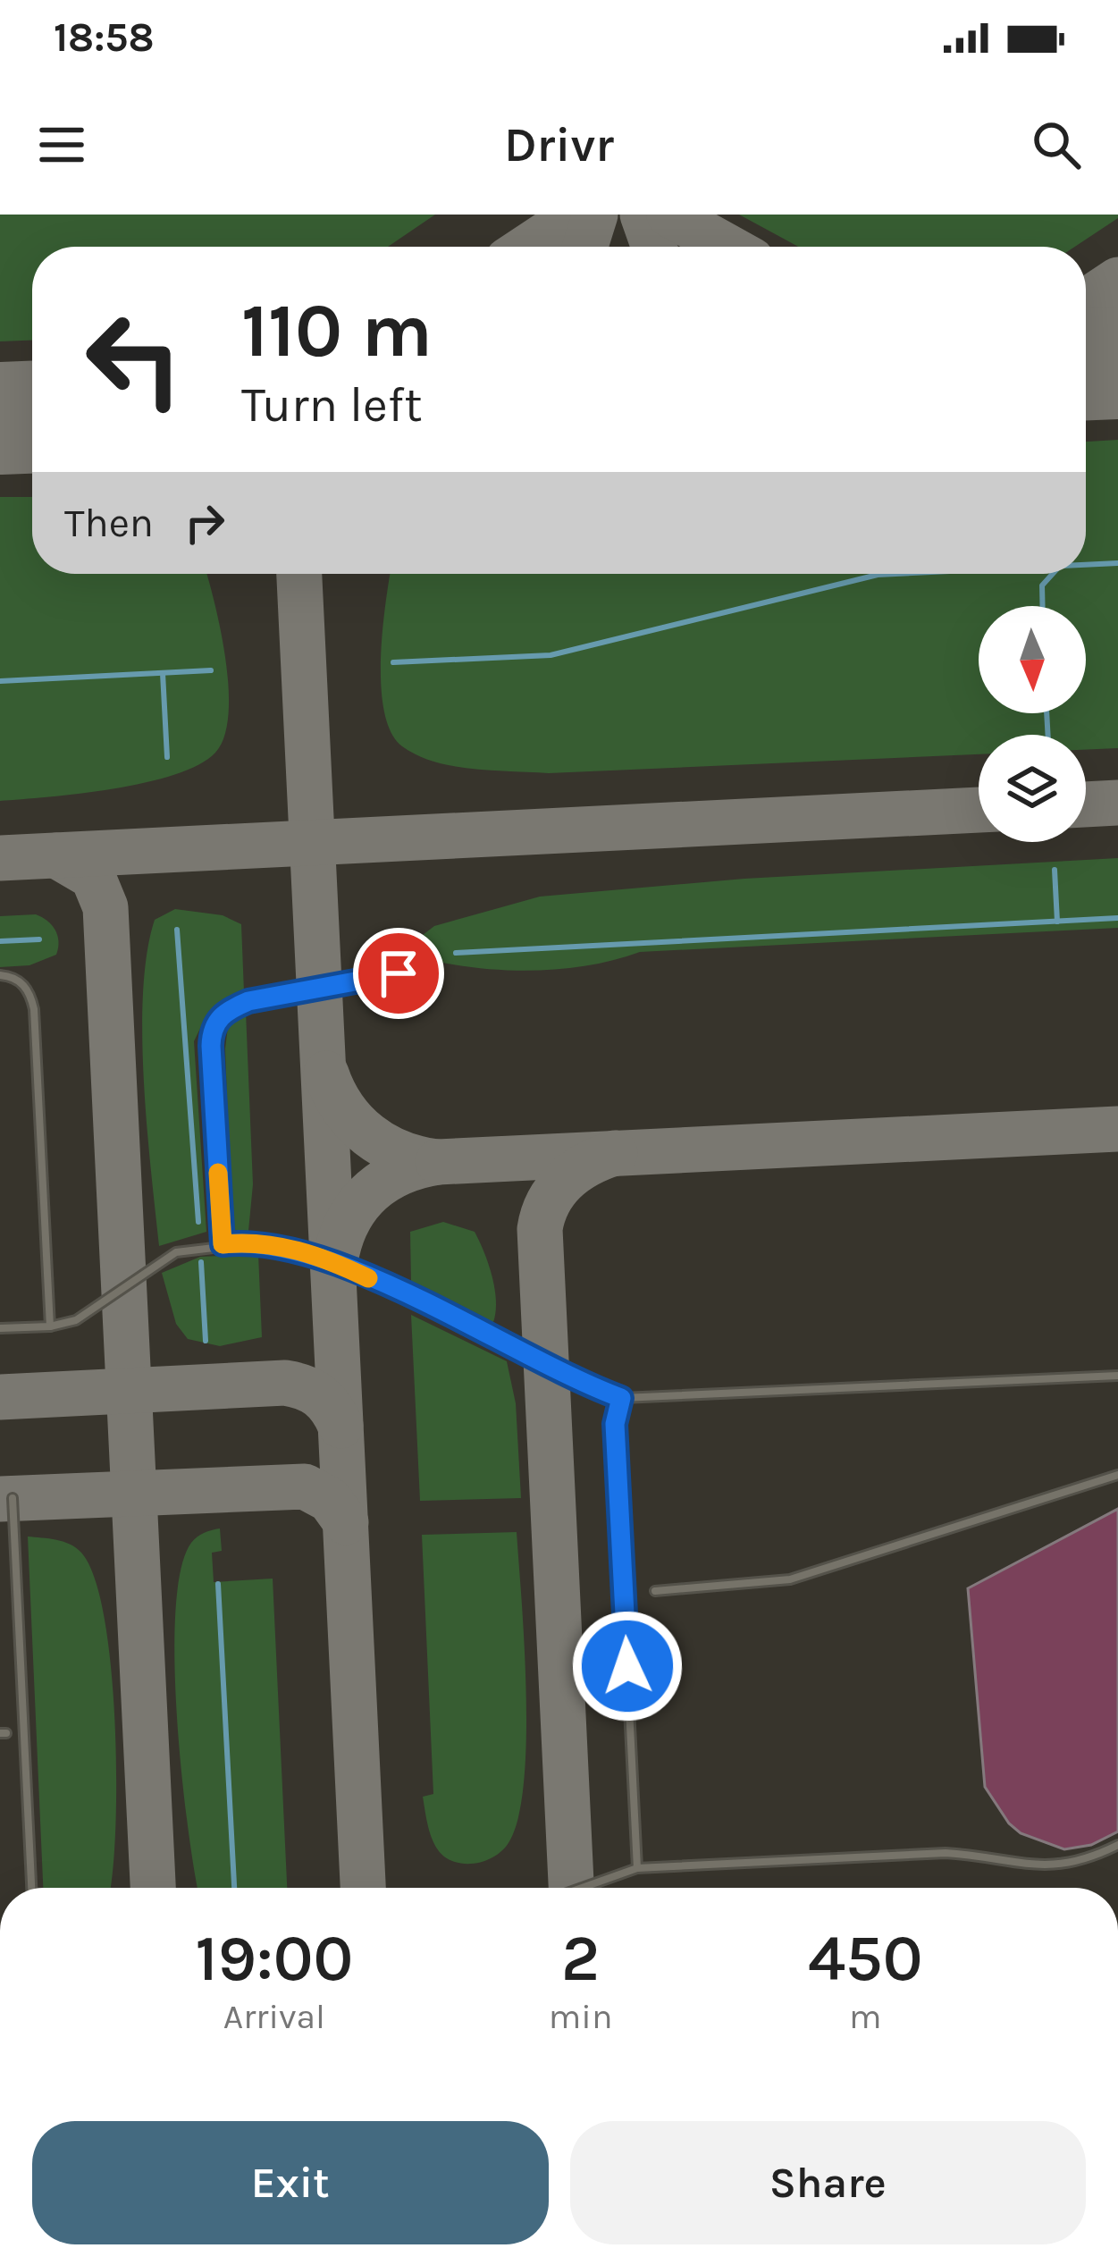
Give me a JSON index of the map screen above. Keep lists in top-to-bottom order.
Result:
{
  "north": "bottom",
  "page": {
    "status": "18:58",
    "header": "Drivr",
    "turn": ["110 m", "Turn left"],
    "then": "Then",
    "eta": [
      "19:00",
      "Arrival",
      "2",
      "min",
      "450",
      "m"
    ],
    "buttons": ["Exit", "Share"]
  }
}
